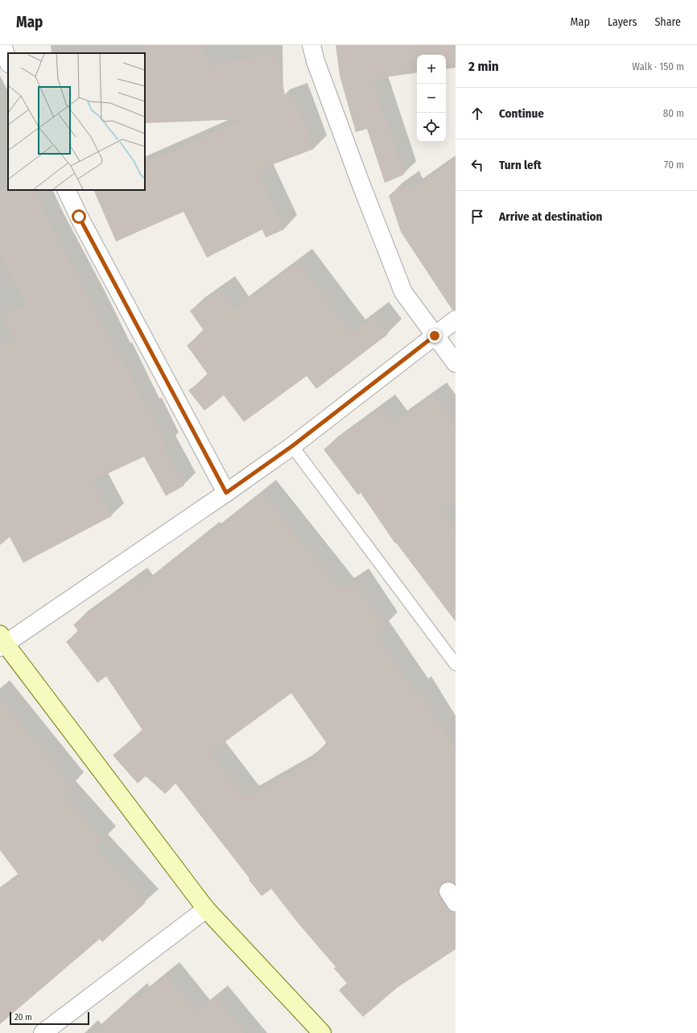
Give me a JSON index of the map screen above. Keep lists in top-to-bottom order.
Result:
{
  "scale_bar": "20 m",
  "page": {
    "header": "Map",
    "nav": ["Map", "Layers", "Share"],
    "heading": ["2 min", "Walk · 150 m"],
    "map_buttons": ["+", "−"],
    "list": [
      ["Continue", "80 m"],
      ["Turn left", "70 m"],
      "Arrive at destination"
    ],
    "scale": "20 m"
  }
}
